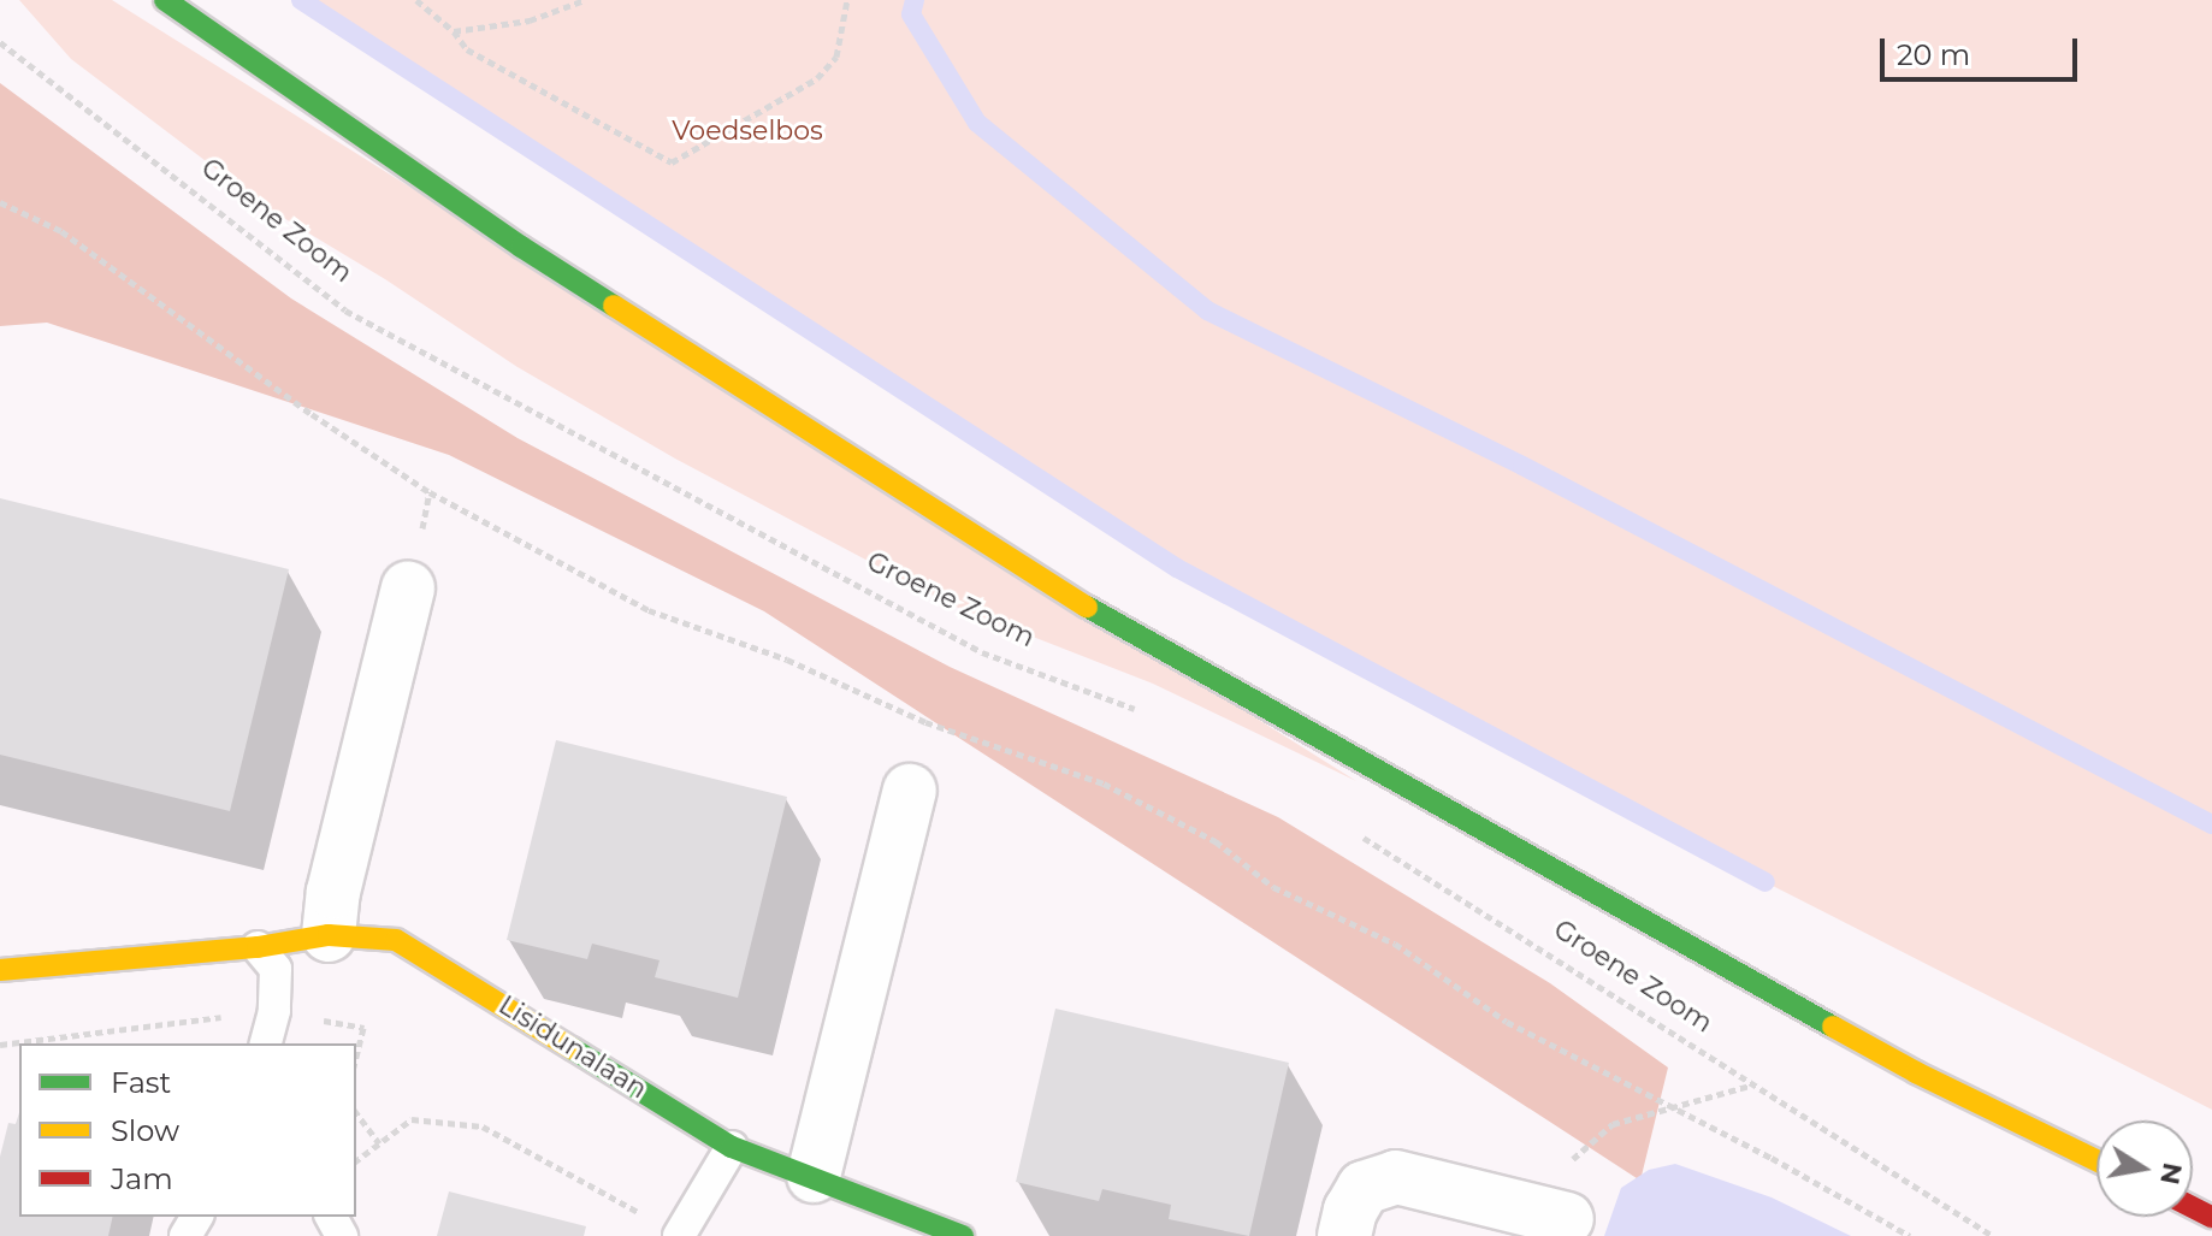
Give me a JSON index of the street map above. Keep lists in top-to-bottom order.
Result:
{
  "streets": {
    "main road": ["Groene Zoom", "Lisidunalaan"]
  },
  "parks": ["Voedselbos"],
  "legend": ["Fast", "Slow", "Jam"],
  "scale_bar": "20 m",
  "north": "right"
}
